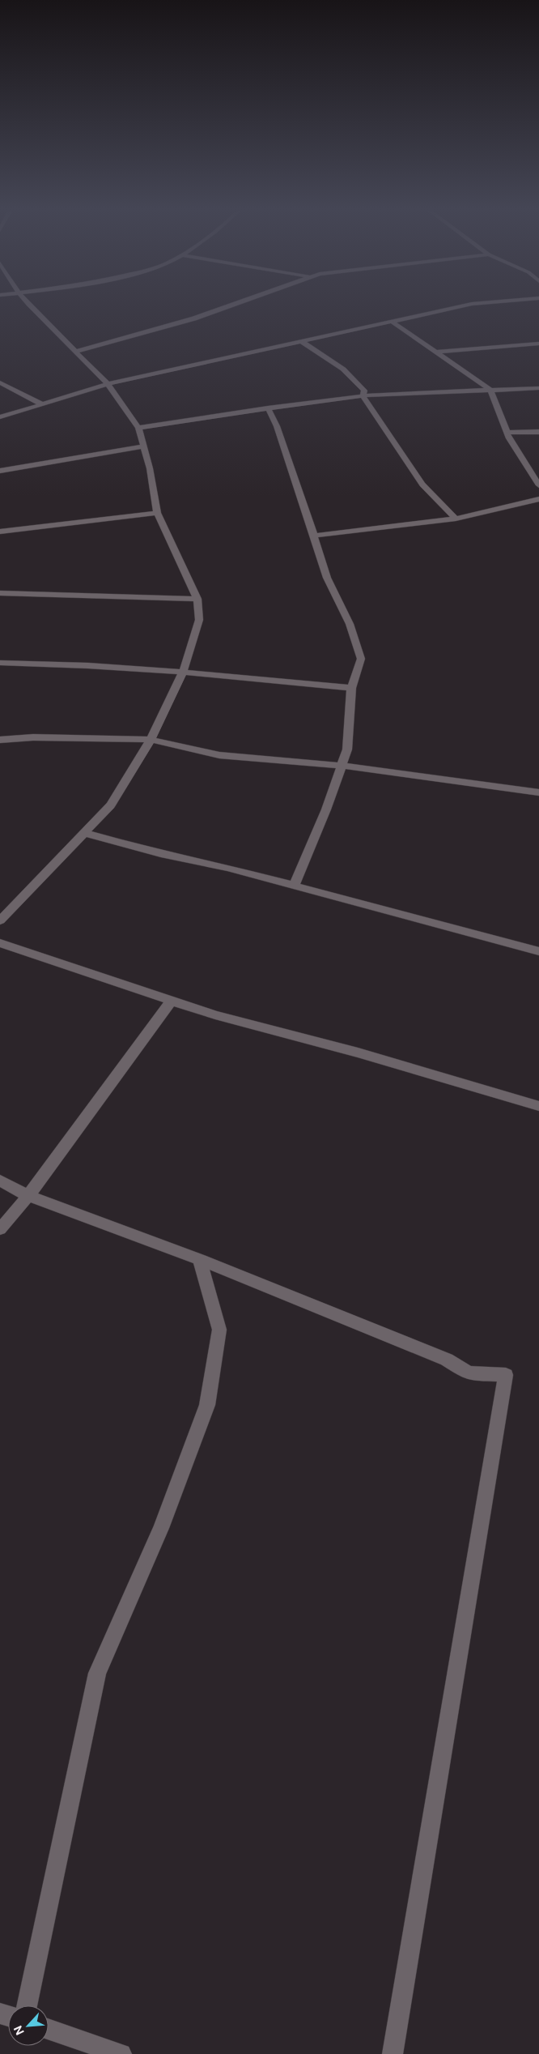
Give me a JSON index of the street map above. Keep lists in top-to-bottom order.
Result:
{
  "north": "bottom left"
}
